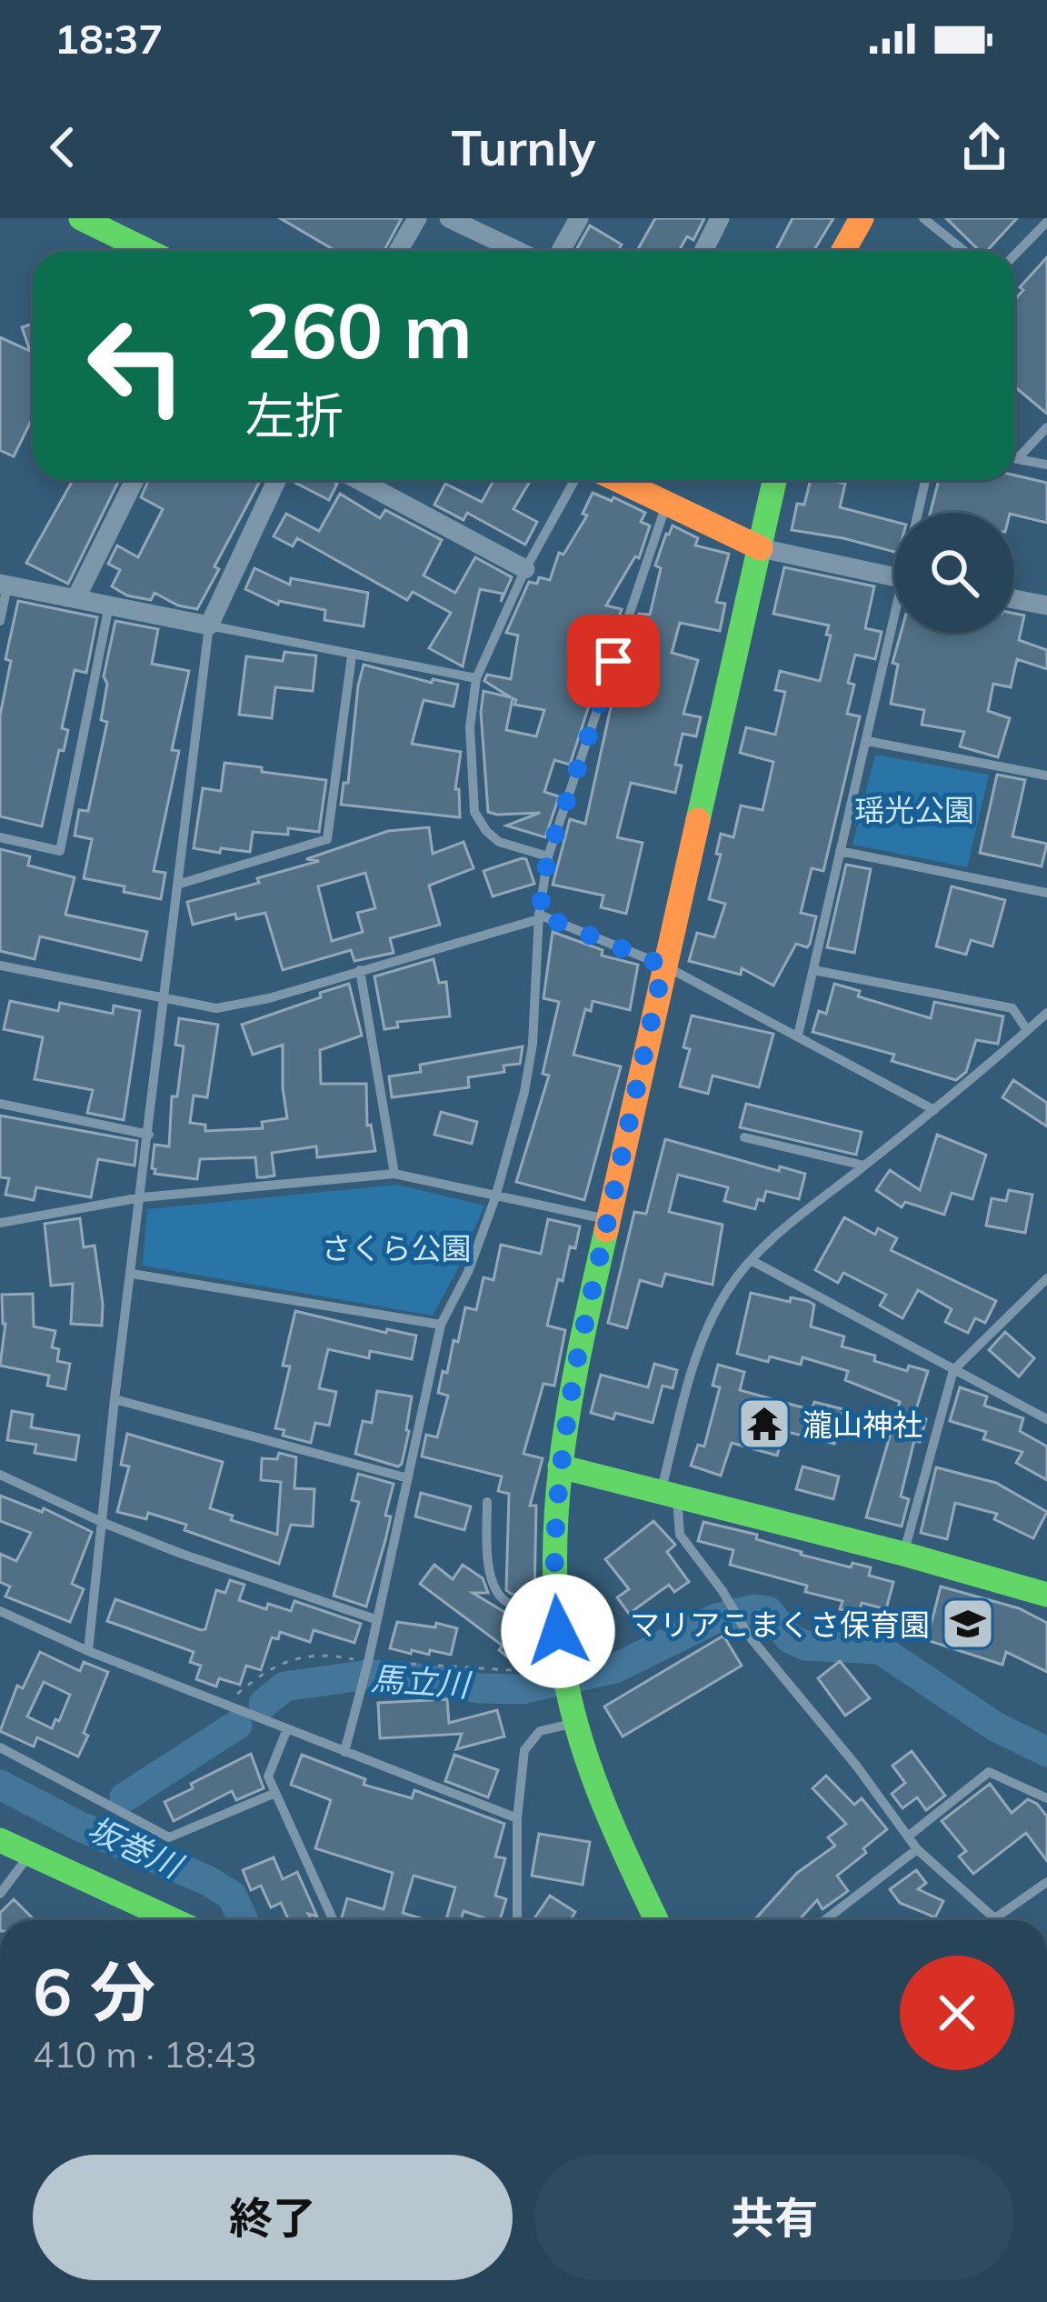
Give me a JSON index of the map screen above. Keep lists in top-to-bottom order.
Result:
{
  "water": ["馬立川", "坂巻川"],
  "parks": ["瑶光公園", "さくら公園"],
  "places": {
    "temple": ["瀧山神社"],
    "school or university": ["マリアこまくさ保育園"]
  },
  "page": {
    "status": "18:37",
    "header": "Turnly",
    "turn": ["260 m", "左折"],
    "heading": ["6 分", "410 m · 18:43"],
    "buttons": ["終了", "共有"]
  }
}
